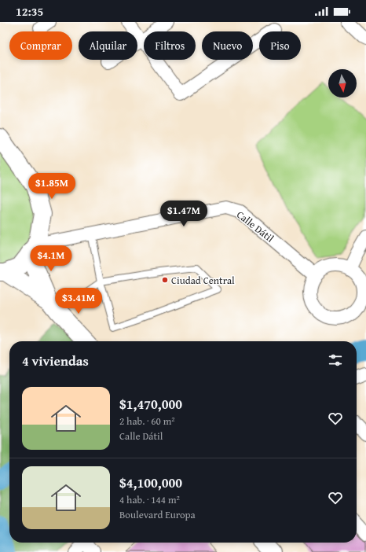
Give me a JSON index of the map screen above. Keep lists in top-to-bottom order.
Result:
{
  "streets": {
    "street": ["Calle Dátil"]
  },
  "places": ["Ciudad Central"],
  "north": "bottom",
  "page": {
    "status": "12:35",
    "chip": [
      "Comprar",
      "Alquilar",
      "Filtros",
      "Nuevo",
      "Piso"
    ],
    "price": [
      "$1.85M",
      "$1.47M",
      "$4.1M",
      "$3.41M"
    ],
    "heading": "4 viviendas",
    "list": [
      {
        "name": "$1,470,000",
        "note": "2 hab. · 60 m² · Calle Dátil"
      },
      {
        "name": "$4,100,000",
        "note": "4 hab. · 144 m² · Boulevard Europa"
      }
    ]
  }
}
